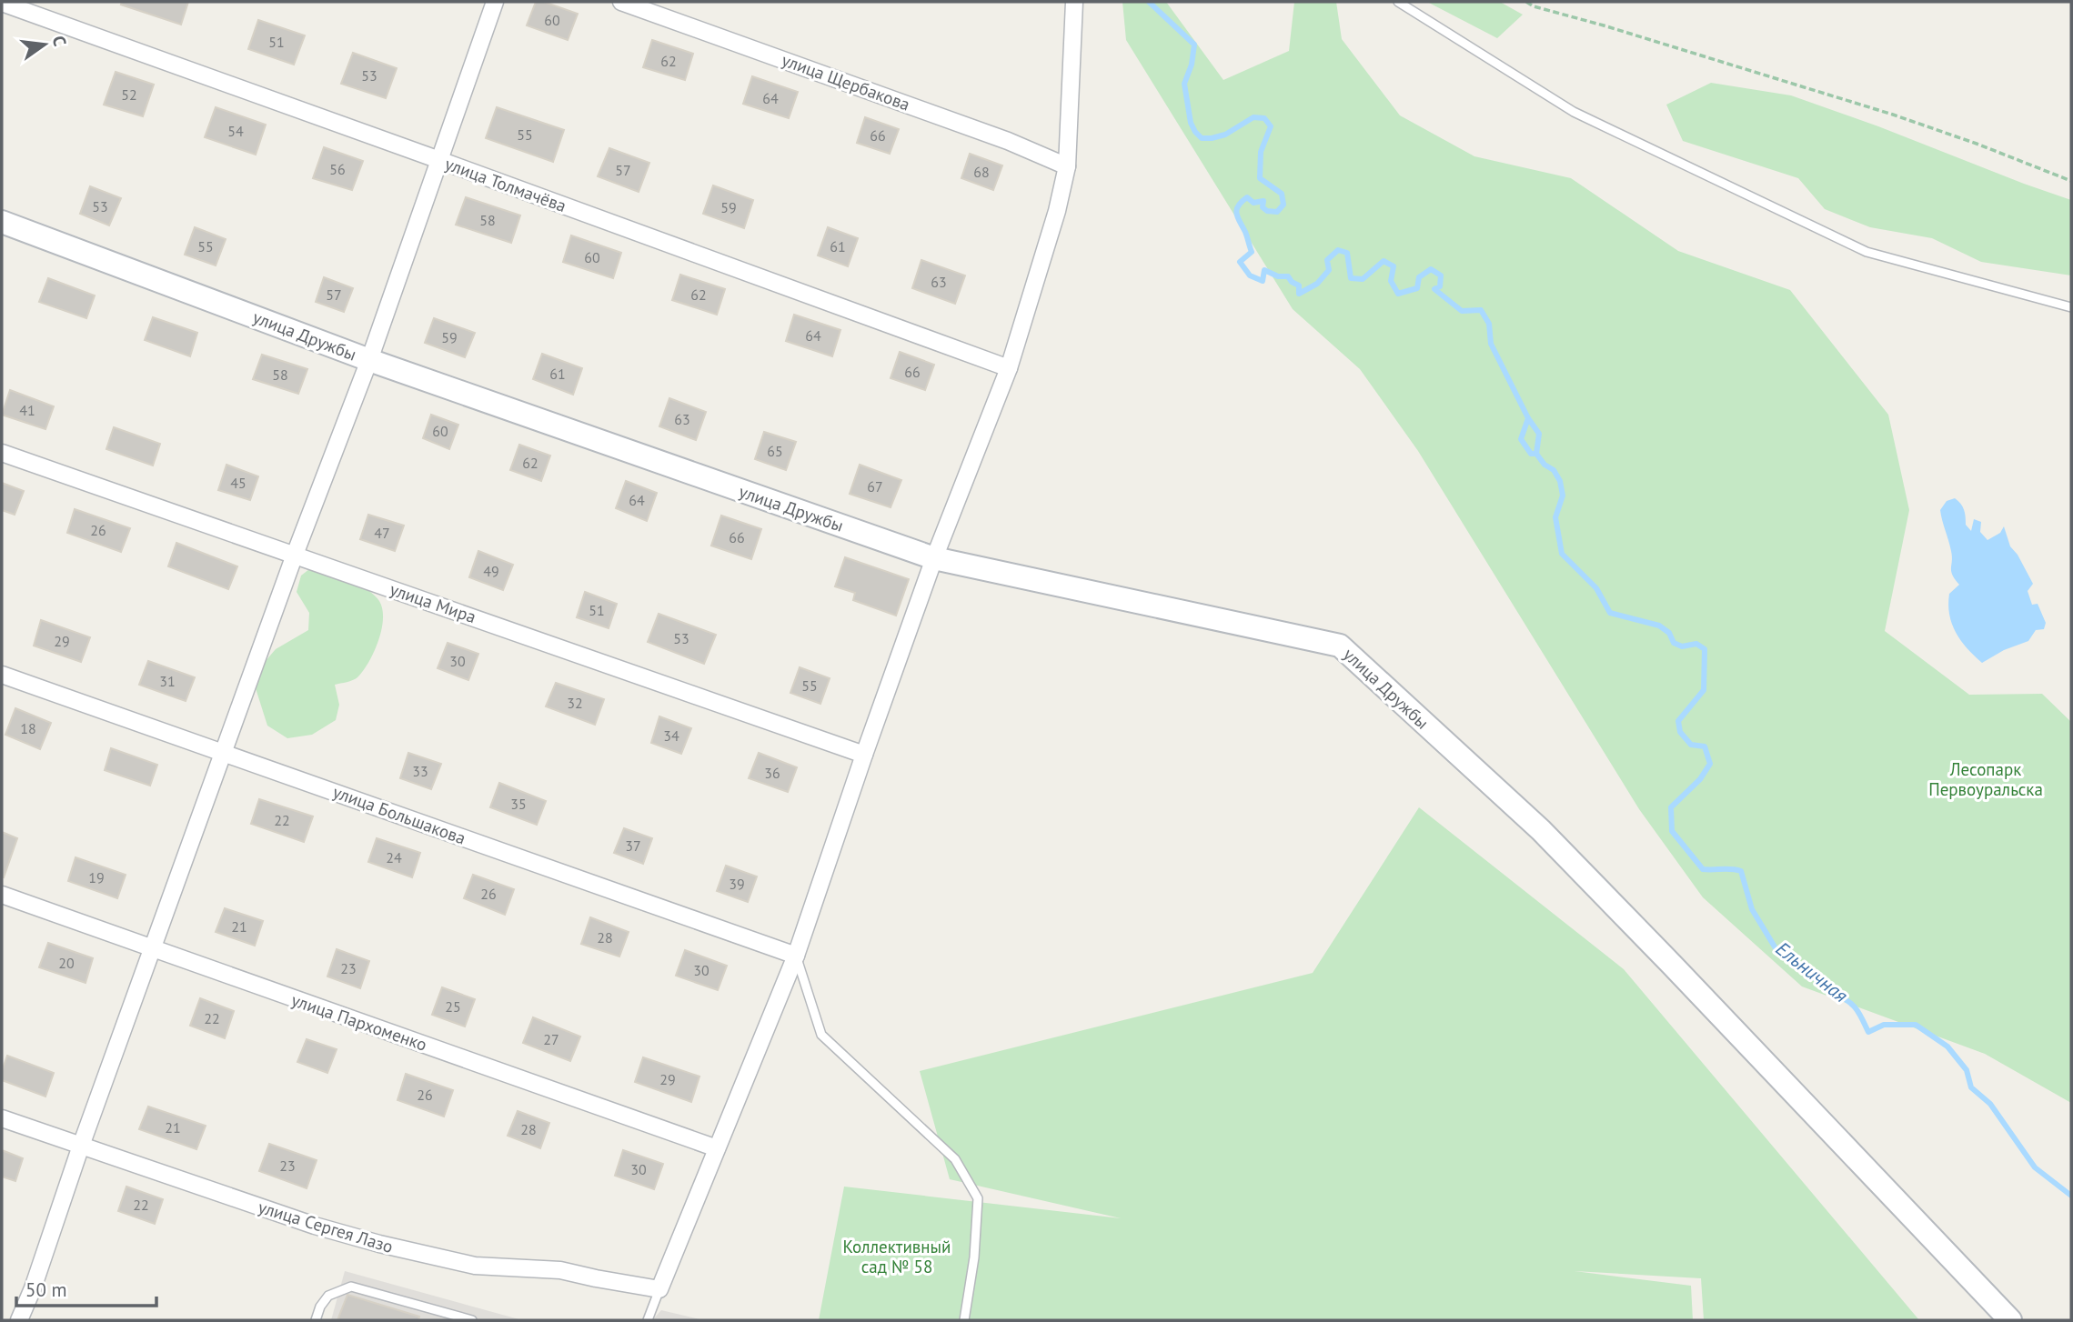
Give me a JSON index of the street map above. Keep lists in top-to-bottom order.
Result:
{
  "streets": {
    "street": [
      "улица Щербакова",
      "улица Толмачёва",
      "улица Дружбы",
      "улица Мира",
      "улица Большакова",
      "улица Пархоменко",
      "улица Сергея Лазо"
    ]
  },
  "water": ["Ельничная"],
  "parks": ["Лесопарк Первоуральска", "Коллективный сад № 58"],
  "house_numbers": [
    "60",
    "51",
    "62",
    "53",
    "52",
    "64",
    "54",
    "55",
    "66",
    "56",
    "57",
    "68",
    "53",
    "59",
    "58",
    "55",
    "61",
    "60",
    "63",
    "57",
    "62",
    "64",
    "59",
    "66",
    "61",
    "58",
    "41",
    "63",
    "60",
    "65",
    "62",
    "45",
    "67",
    "64",
    "26",
    "47",
    "66",
    "49",
    "51",
    "53",
    "29",
    "30",
    "31",
    "55",
    "32",
    "18",
    "34",
    "33",
    "36",
    "35",
    "22",
    "37",
    "24",
    "19",
    "39",
    "26",
    "21",
    "28",
    "20",
    "23",
    "30",
    "25",
    "22",
    "27",
    "29",
    "26",
    "21",
    "28",
    "23",
    "30",
    "22"
  ],
  "scale_bar": "50 m",
  "north": "right"
}
